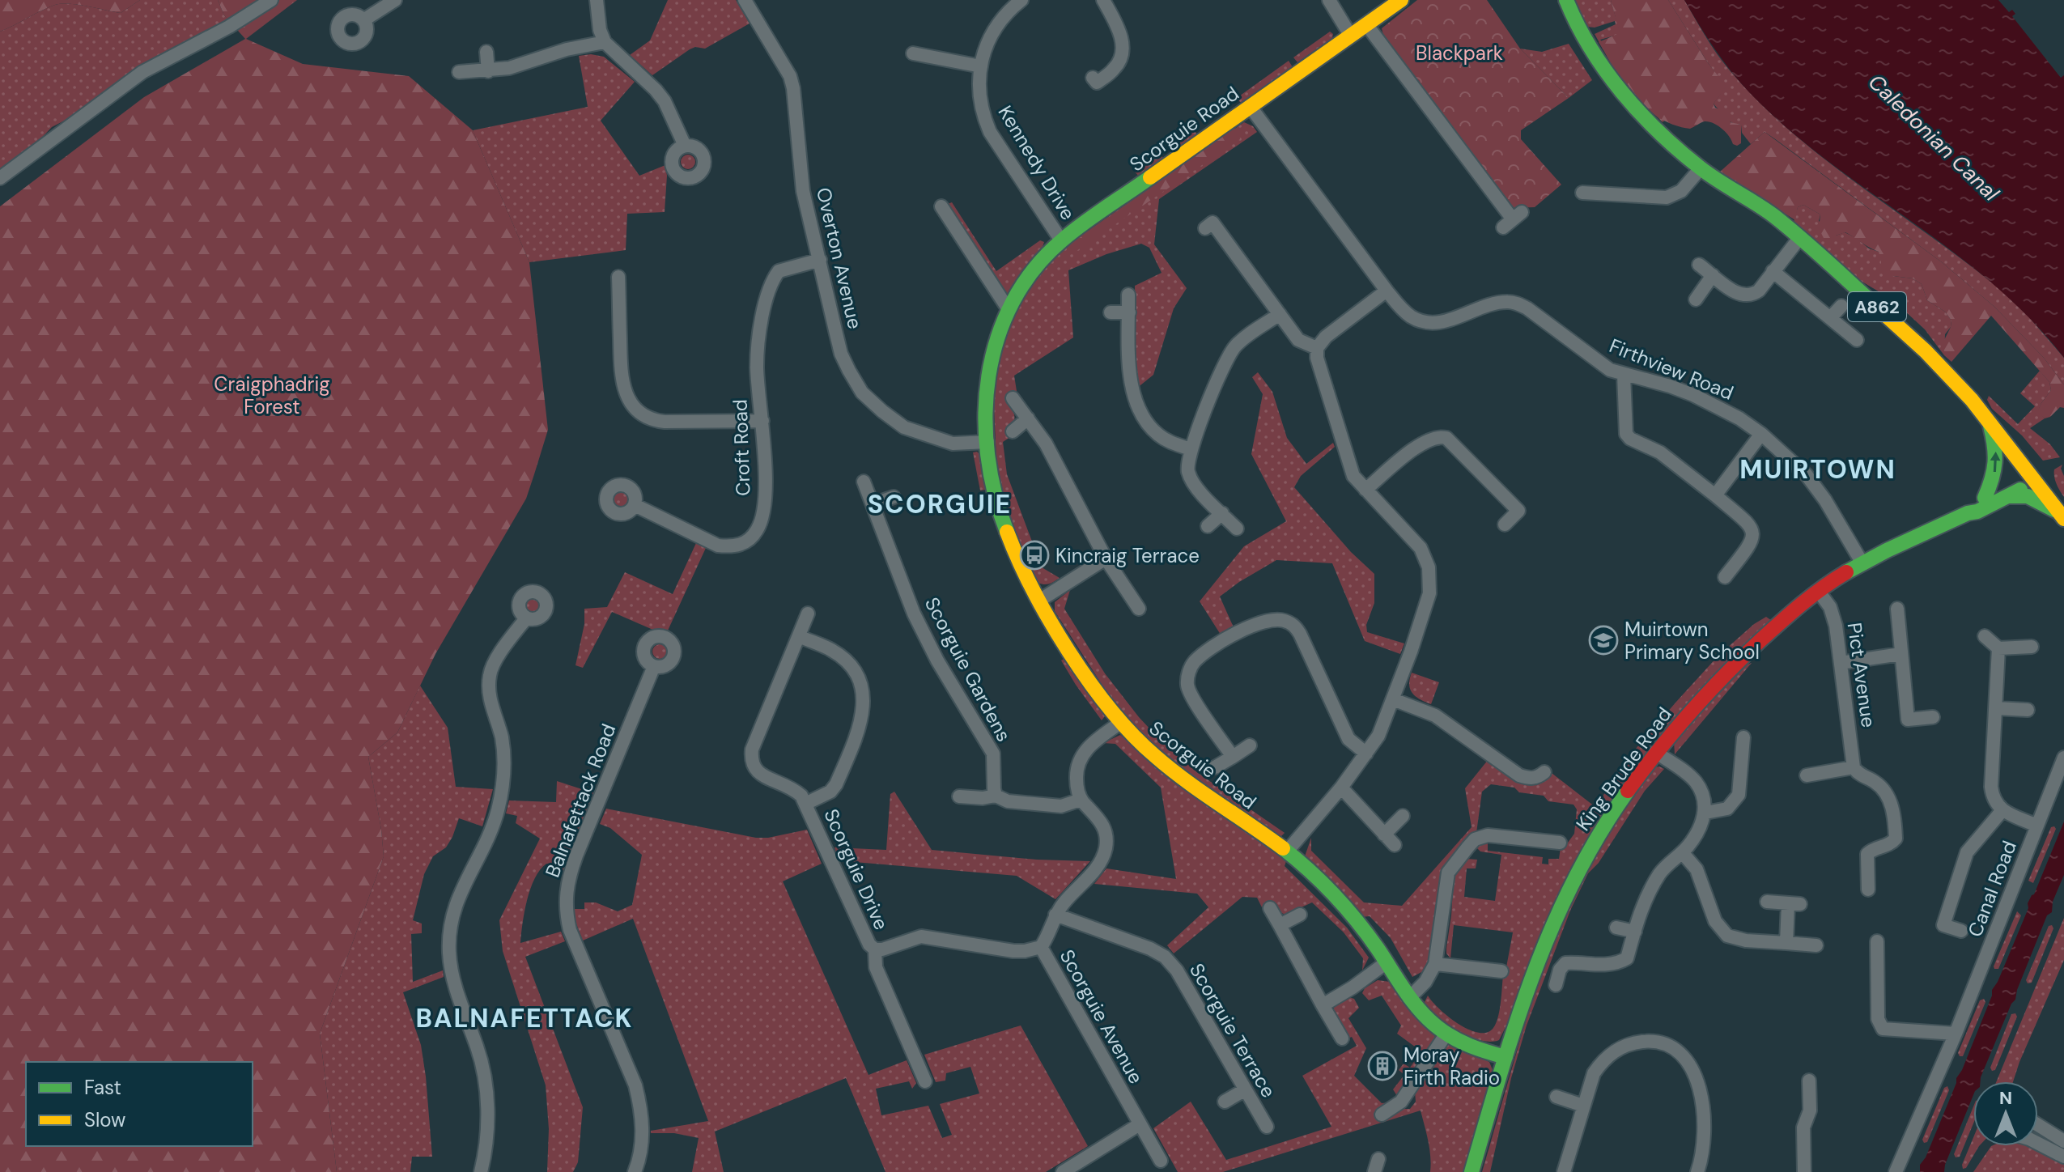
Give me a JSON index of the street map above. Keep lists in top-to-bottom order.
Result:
{
  "streets": {
    "street": [
      "Scorguie Road",
      "Kennedy Drive",
      "Overton Avenue",
      "A862",
      "Firthview Road",
      "Croft Road",
      "Scorguie Gardens",
      "Pict Avenue",
      "King Brude Road",
      "Balnafettack Road",
      "Scorguie Drive",
      "Canal Road",
      "Scorguie Avenue",
      "Scorguie Terrace"
    ]
  },
  "crossings": [
    ["Scorguie Road", "Kennedy Drive"],
    ["Scorguie Road", "Overton Avenue"],
    ["Scorguie Road", "Firthview Road"],
    ["Scorguie Road", "King Brude Road"],
    ["Overton Avenue", "Croft Road"],
    ["A862", "King Brude Road"],
    ["Firthview Road", "King Brude Road"],
    ["Pict Avenue", "King Brude Road"],
    ["Scorguie Drive", "Scorguie Avenue"],
    ["Scorguie Avenue", "Scorguie Terrace"]
  ],
  "districts": ["MUIRTOWN", "SCORGUIE", "BALNAFETTACK"],
  "water": ["Caledonian Canal"],
  "parks": ["Blackpark", "Craigphadrig Forest"],
  "places": {
    "bus stop": ["Kincraig Terrace"],
    "school or university": ["Muirtown Primary School"],
    "building": ["Moray Firth Radio"]
  },
  "legend": ["Fast", "Slow"],
  "north": "top"
}
